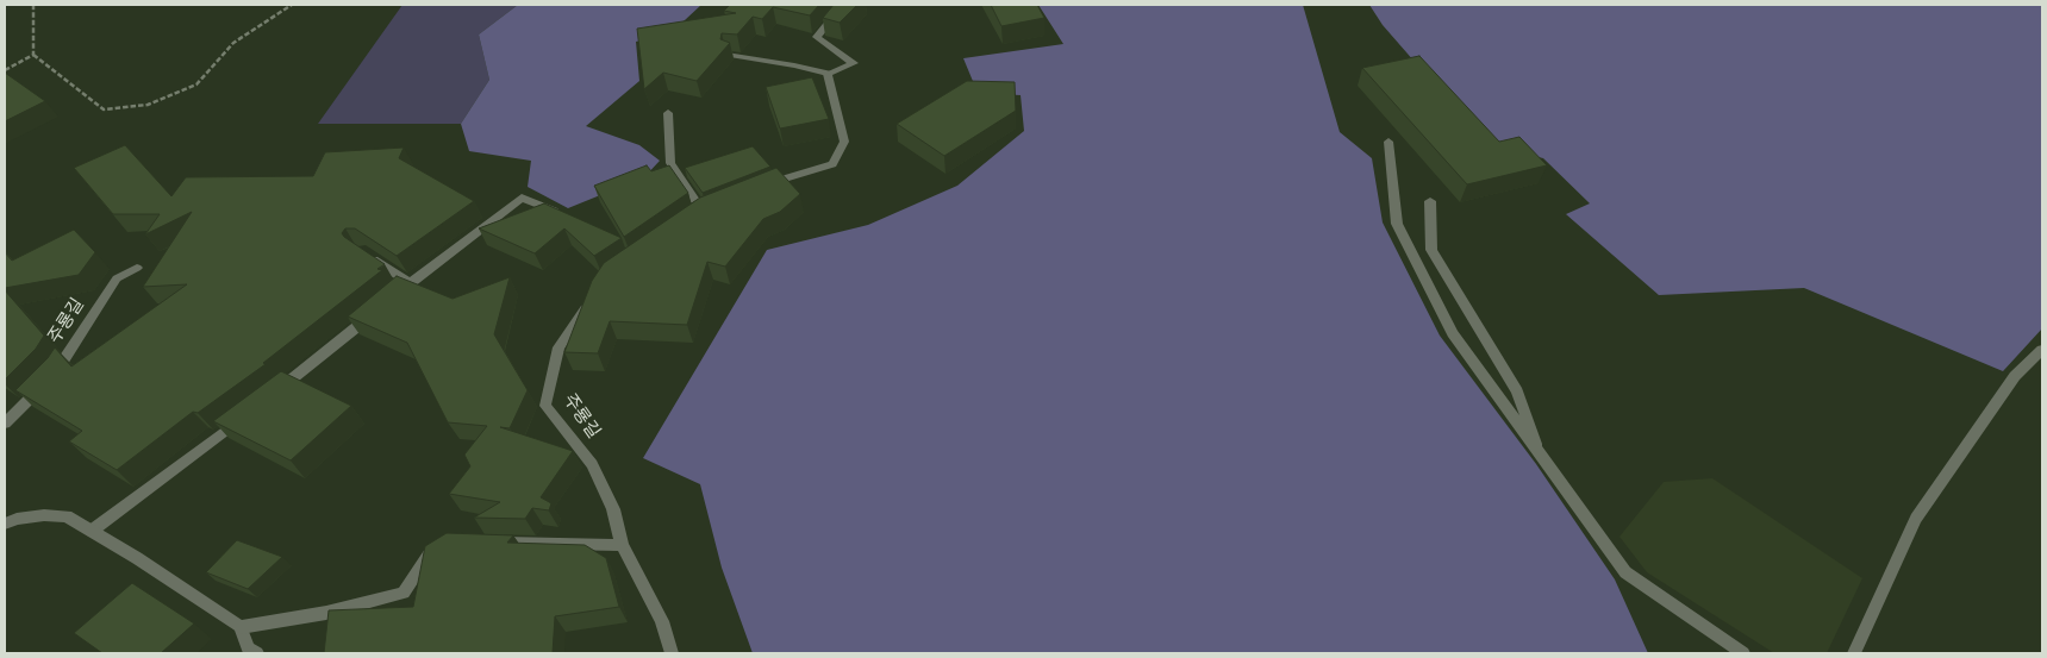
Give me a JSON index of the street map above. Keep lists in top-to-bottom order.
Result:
{
  "streets": {
    "street": ["주룡길"]
  }
}
